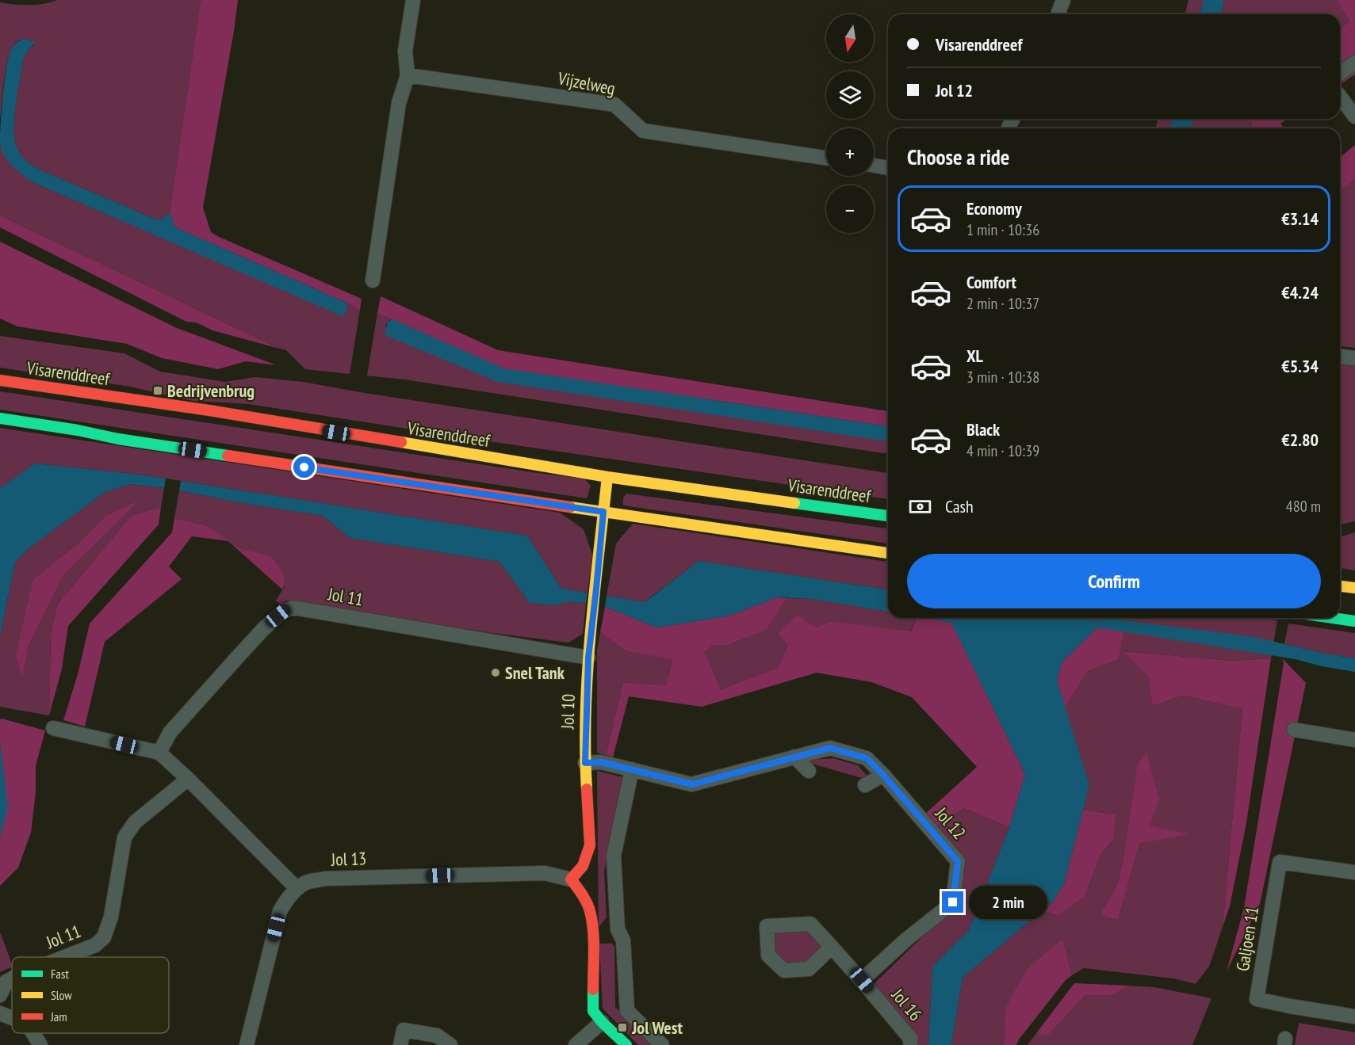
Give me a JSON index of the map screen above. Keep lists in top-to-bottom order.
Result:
{
  "streets": {
    "main road": ["Visarenddreef", "Jol 10"],
    "street": [
      "Vijzelweg",
      "Jol 11",
      "Jol 12",
      "Jol 13",
      "Galjoen 11",
      "Jol 16"
    ]
  },
  "crossings": [
    ["Visarenddreef", "Jol 10"],
    ["Jol 11", "Jol 10"],
    ["Jol 10", "Jol 12"],
    ["Jol 10", "Jol 13"],
    ["Jol 12", "Jol 16"]
  ],
  "places": {
    "transit": ["Bedrijvenbrug", "Jol West"],
    "other": ["Snel Tank"]
  },
  "legend": ["Fast", "Slow", "Jam"],
  "north": "bottom",
  "page": {
    "map_buttons": ["+", "−"],
    "banner": ["Visarenddreef", "Jol 12"],
    "heading": "Choose a ride",
    "list": [
      {
        "name": "Economy",
        "note": "1 min · 10:36",
        "value": "€3.14"
      },
      {
        "name": "Comfort",
        "note": "2 min · 10:37",
        "value": "€4.24"
      },
      {
        "name": "XL",
        "note": "3 min · 10:38",
        "value": "€5.34"
      },
      {
        "name": "Black",
        "note": "4 min · 10:39",
        "value": "€2.80"
      }
    ],
    "pay": ["Cash", "480 m"],
    "buttons": "Confirm",
    "bubble": "2 min"
  }
}
